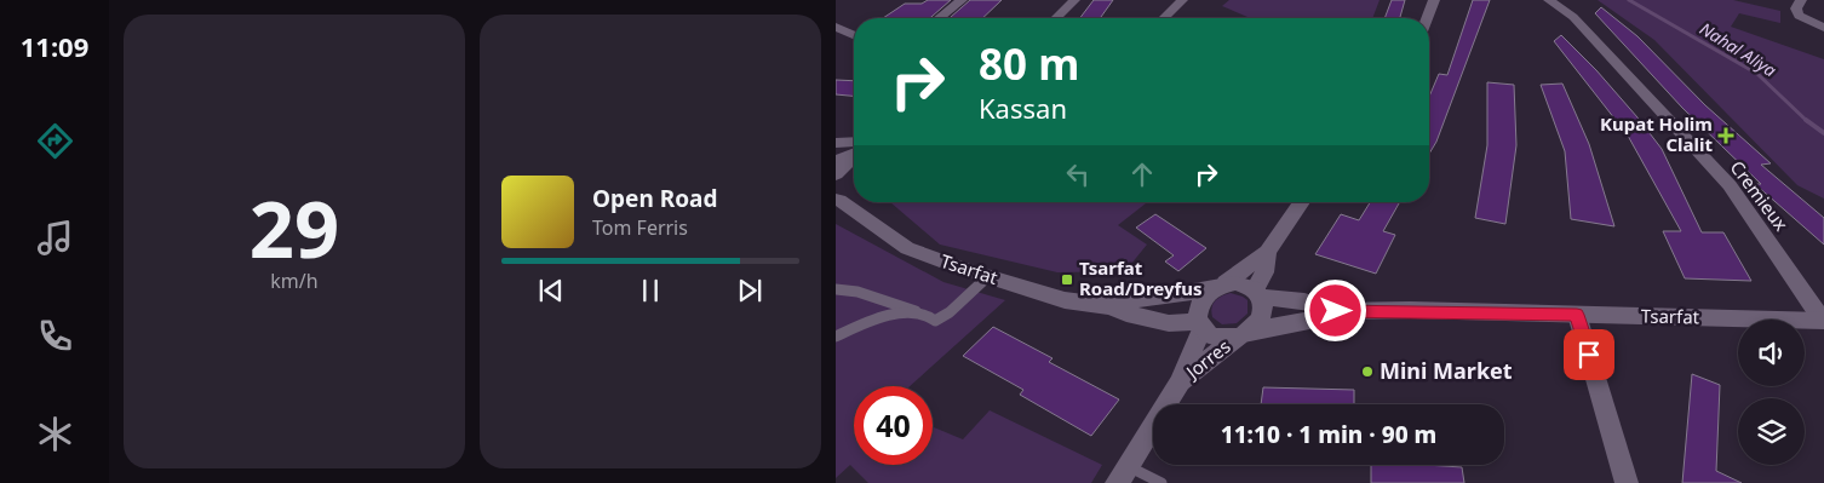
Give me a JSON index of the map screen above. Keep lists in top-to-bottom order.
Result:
{
  "streets": {
    "street": ["Cremieux", "Tsarfat", "Jorres"]
  },
  "crossings": [
    ["Cremieux", "Tsarfat"],
    ["Tsarfat", "Jorres"]
  ],
  "water": ["Nahal Aliya"],
  "places": {
    "health": ["Kupat Holim Clalit"],
    "transit": ["Tsarfat Road/Dreyfus"],
    "other": ["Mini Market"]
  },
  "page": {
    "tabs": "11:09",
    "tile": ["29", "km/h"],
    "turn": ["80 m", "Kassan"],
    "song": ["Open Road", "Tom Ferris"],
    "limit": "40",
    "trip": "11:10 · 1 min · 90 m"
  }
}
